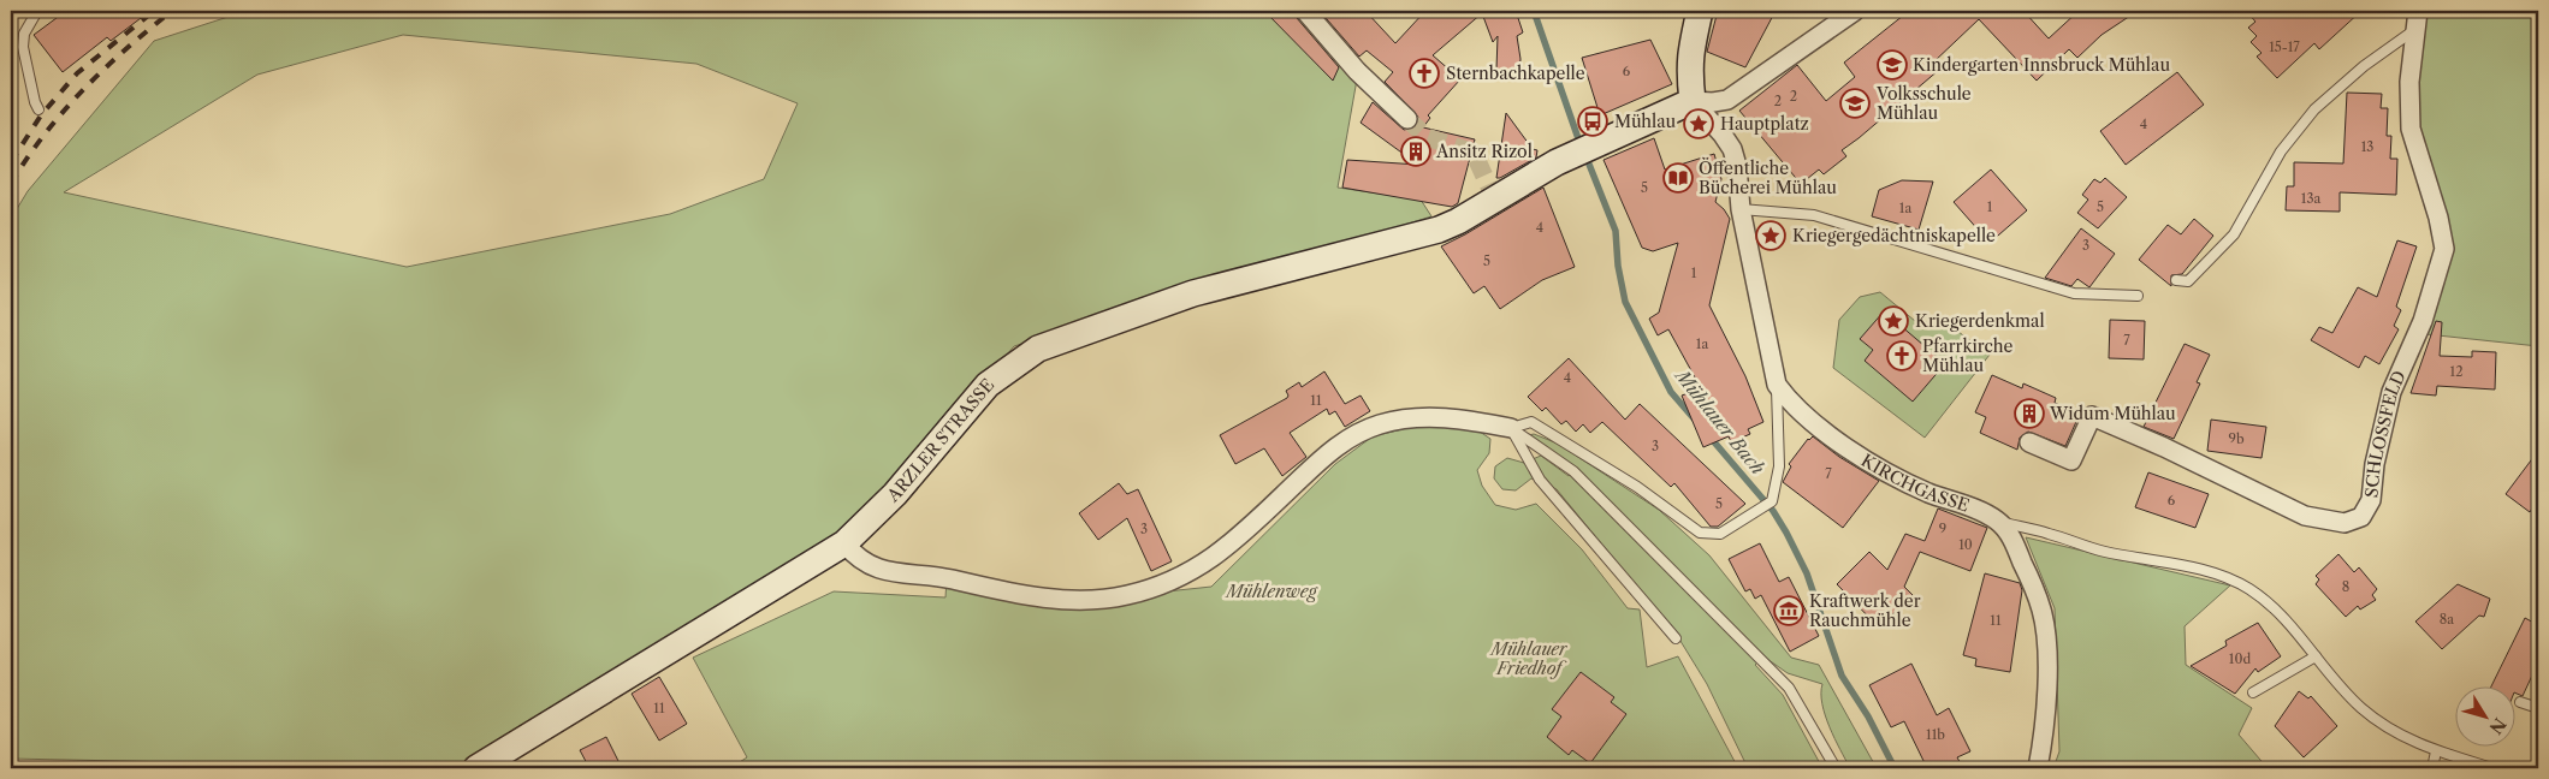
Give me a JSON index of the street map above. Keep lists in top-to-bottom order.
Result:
{
  "streets": {
    "main road": ["ARZLER STRASSE"],
    "street": ["SCHLOSSFELD", "KIRCHGASSE"]
  },
  "water": ["Mühlauer Bach"],
  "parks": ["Mühlenweg", "Mühlauer Friedhof"],
  "places": {
    "school or university": ["Kindergarten Innsbruck Mühlau", "Volksschule Mühlau"],
    "church": ["Sternbachkapelle", "Pfarrkirche Mühlau"],
    "bus stop": ["Mühlau"],
    "place": ["Hauptplatz", "Kriegergedächtniskapelle", "Kriegerdenkmal"],
    "building": ["Ansitz Rizol", "Widum Mühlau"],
    "library": ["Öffentliche Bücherei Mühlau"],
    "museum": ["Kraftwerk der Rauchmühle"]
  },
  "house_numbers": [
    "15-17",
    "6",
    "2",
    "2",
    "4",
    "13",
    "5",
    "13a",
    "1",
    "5",
    "1a",
    "4",
    "3",
    "5",
    "1",
    "7",
    "1a",
    "12",
    "4",
    "11",
    "9b",
    "3",
    "7",
    "6",
    "5",
    "3",
    "9",
    "10",
    "8",
    "8a",
    "11",
    "10d",
    "11",
    "11b"
  ],
  "north": "bottom right"
}
